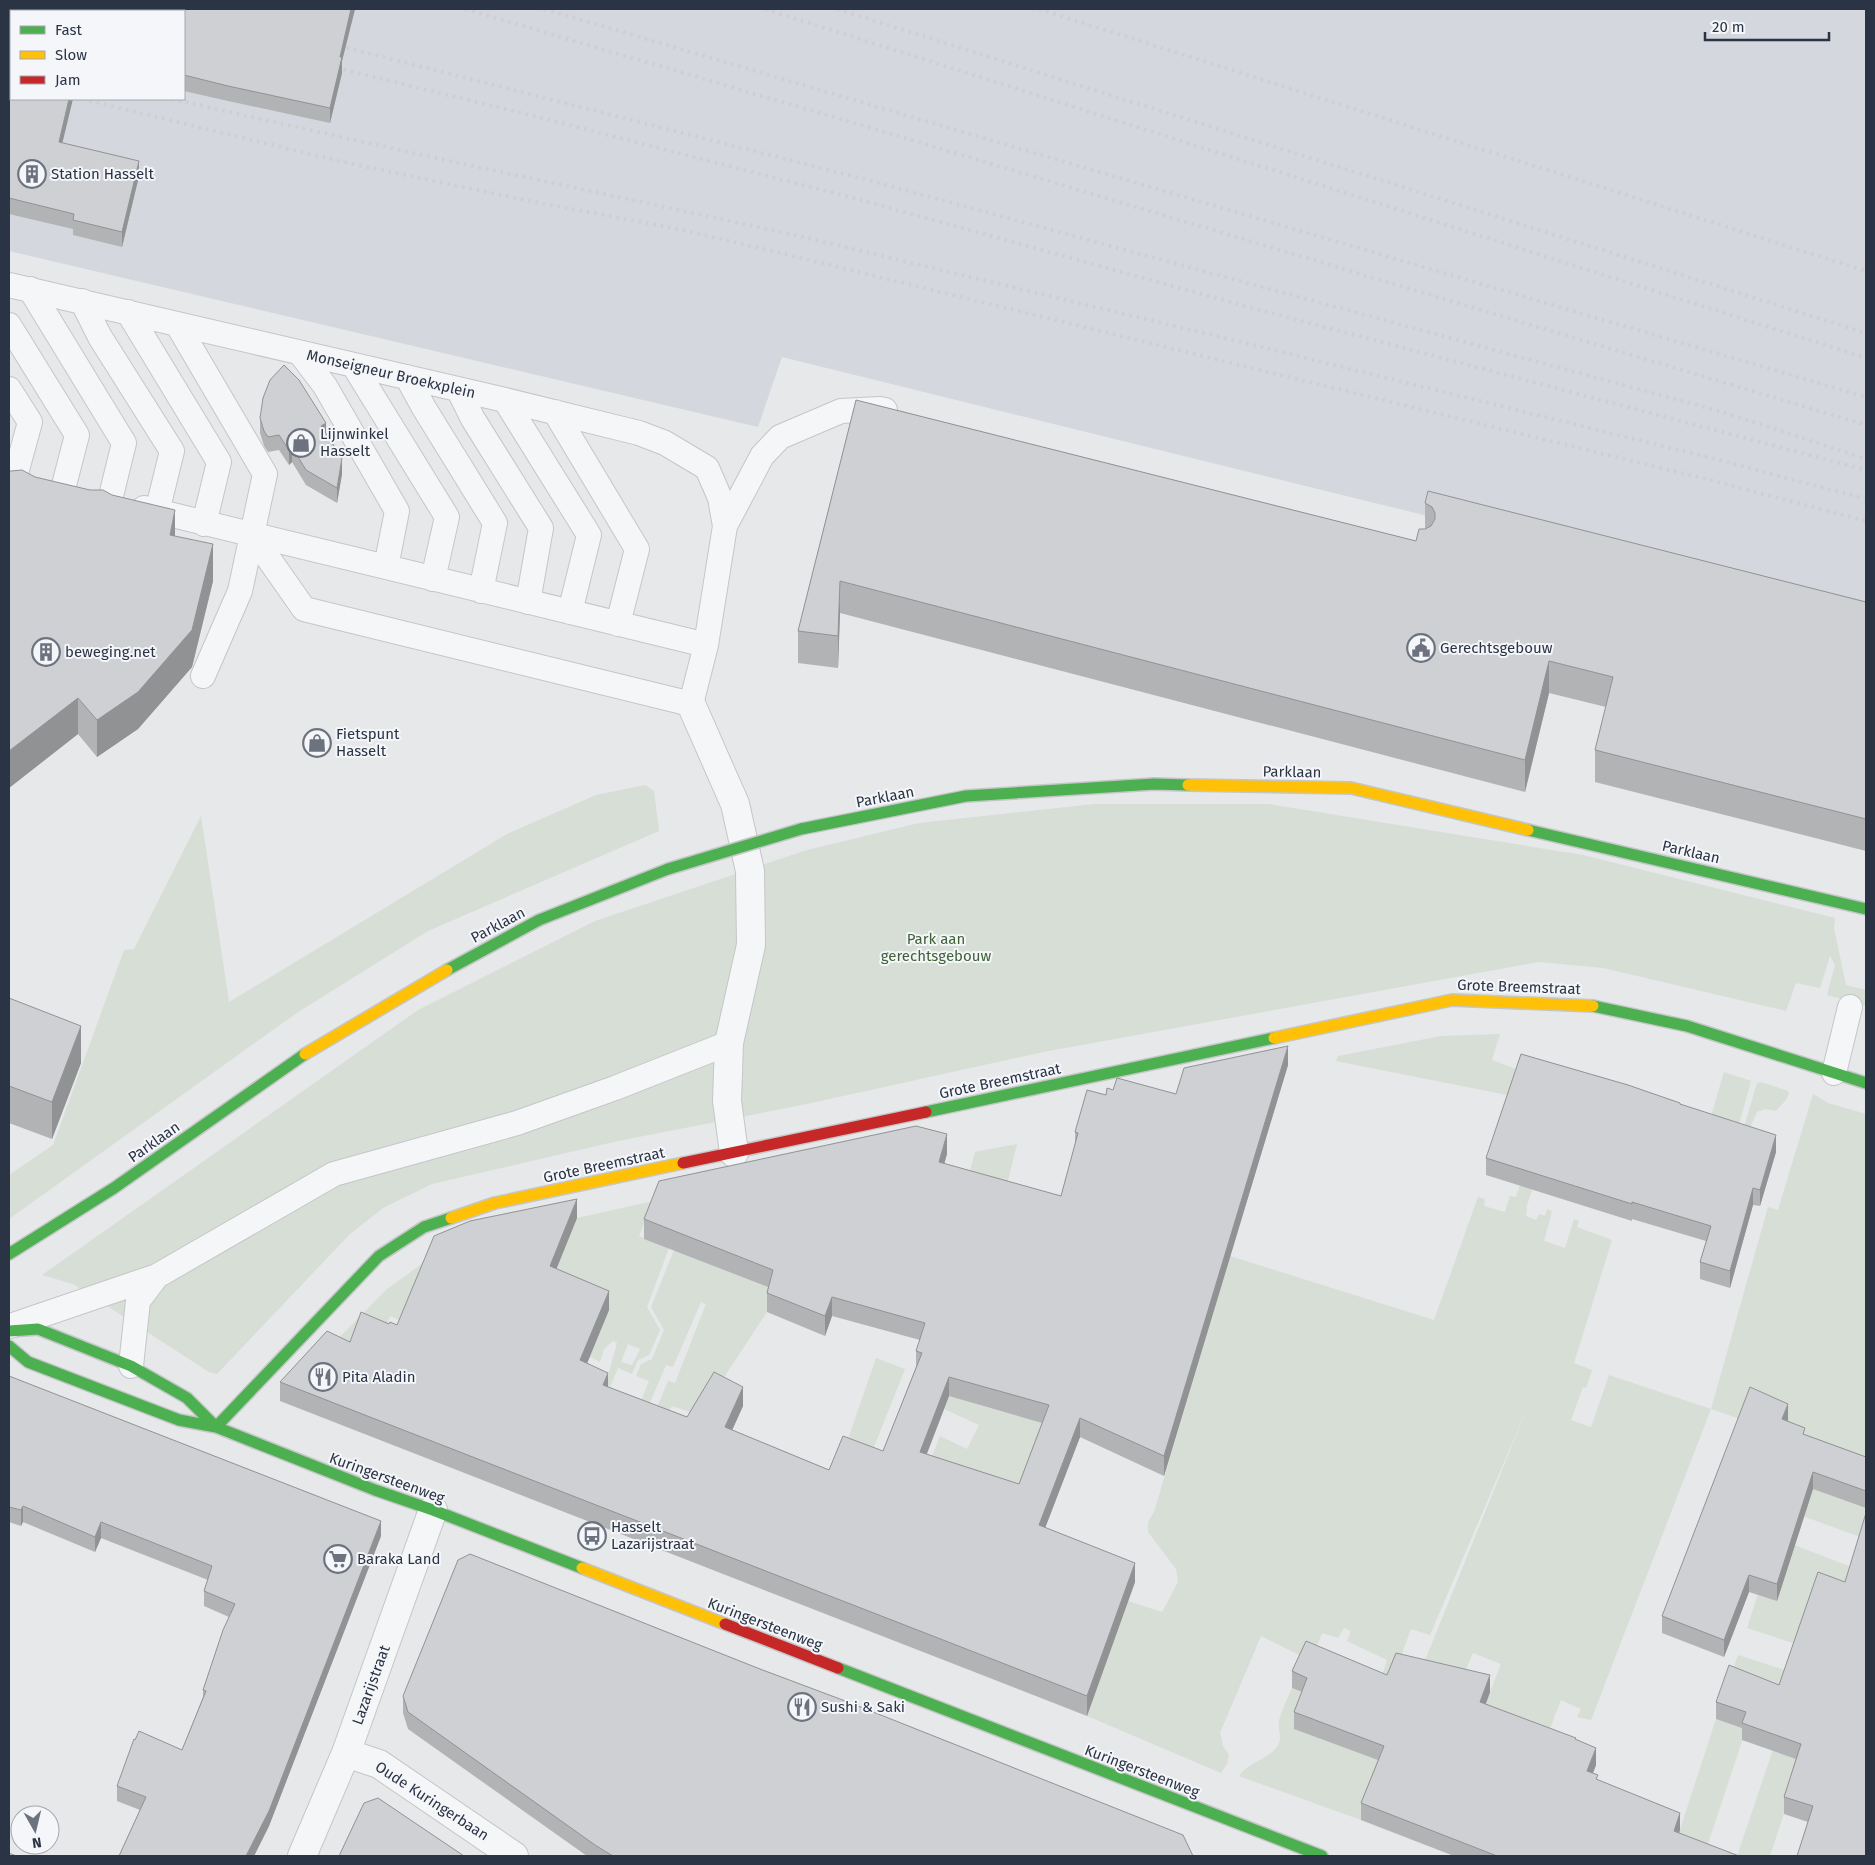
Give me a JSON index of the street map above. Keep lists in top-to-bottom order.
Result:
{
  "streets": {
    "street": [
      "Parklaan",
      "Grote Breemstraat",
      "Kuringersteenweg",
      "Lazarijstraat",
      "Oude Kuringerbaan"
    ],
    "lane": ["Monseigneur Broekxplein"]
  },
  "crossings": [
    ["Grote Breemstraat", "Kuringersteenweg"],
    ["Kuringersteenweg", "Lazarijstraat"],
    ["Lazarijstraat", "Oude Kuringerbaan"]
  ],
  "parks": ["Park aan gerechtsgebouw"],
  "places": {
    "building": ["Station Hasselt", "beweging.net"],
    "shop": ["Lijnwinkel Hasselt", "Fietspunt Hasselt"],
    "public building": ["Gerechtsgebouw"],
    "restaurant": ["Pita Aladin", "Sushi & Saki"],
    "bus stop": ["Hasselt Lazarijstraat"],
    "supermarket": ["Baraka Land"]
  },
  "legend": ["Fast", "Slow", "Jam"],
  "scale_bar": "20 m",
  "north": "bottom"
}
